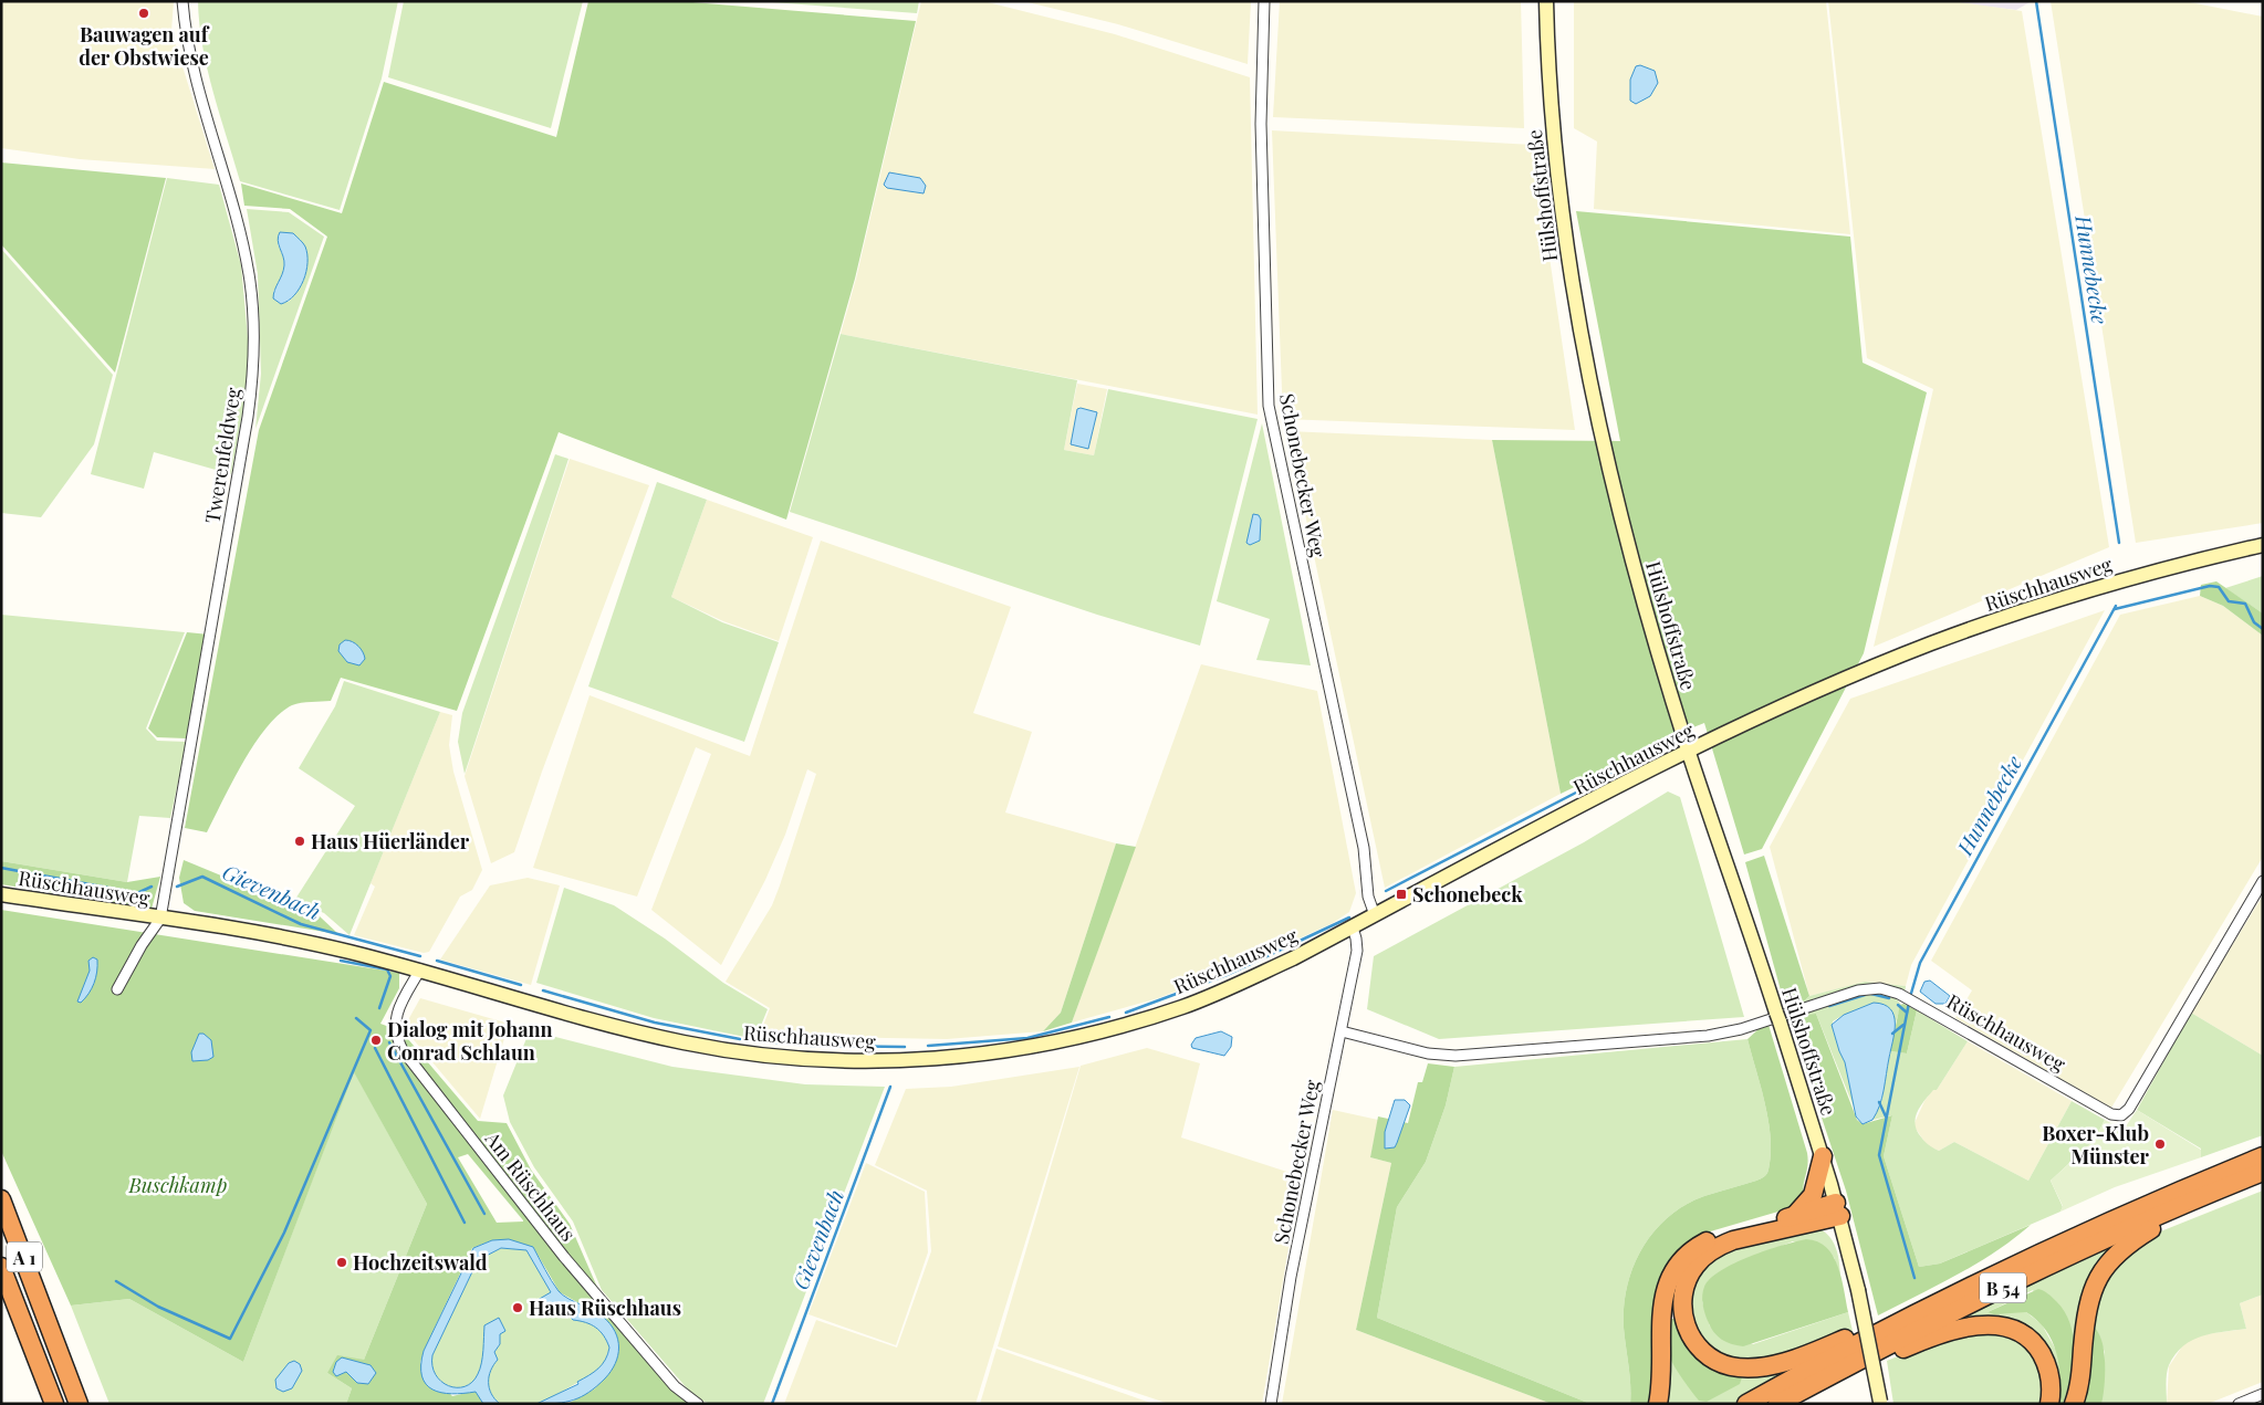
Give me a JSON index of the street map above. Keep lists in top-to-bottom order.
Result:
{
  "streets": {
    "highway": ["A 1", "B 54"],
    "main road": ["Hülshoffstraße", "Rüschhausweg"],
    "street": ["Twerenfeldweg", "Schonebecker Weg", "Am Rüschhaus"]
  },
  "crossings": [
    ["Hülshoffstraße", "Rüschhausweg"],
    ["Twerenfeldweg", "Rüschhausweg"],
    ["Schonebecker Weg", "Rüschhausweg"],
    ["Rüschhausweg", "Am Rüschhaus"]
  ],
  "water": ["Hunnebecke", "Gievenbach"],
  "parks": ["Buschkamp"],
  "places": {
    "other": [
      "Bauwagen auf der Obstwiese",
      "Haus Hüerländer",
      "Dialog mit Johann Conrad Schlaun",
      "Boxer-Klub Münster",
      "Hochzeitswald",
      "Haus Rüschhaus"
    ],
    "transit": ["Schonebeck"]
  }
}
